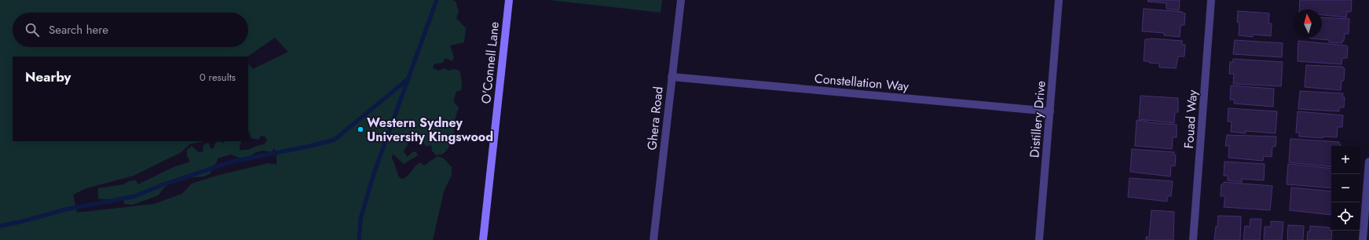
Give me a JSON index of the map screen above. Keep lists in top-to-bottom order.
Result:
{
  "streets": {
    "street": [
      "O'Connell Lane",
      "Constellation Way",
      "Ghera Road",
      "Distillery Drive",
      "Fouad Way"
    ]
  },
  "crossings": [
    ["Constellation Way", "Ghera Road"],
    ["Constellation Way", "Distillery Drive"]
  ],
  "places": ["Western Sydney University Kingswood"],
  "north": "top",
  "page": {
    "search": "Search here",
    "heading": ["Nearby", "0 results"],
    "map_buttons": ["+", "−"]
  }
}
